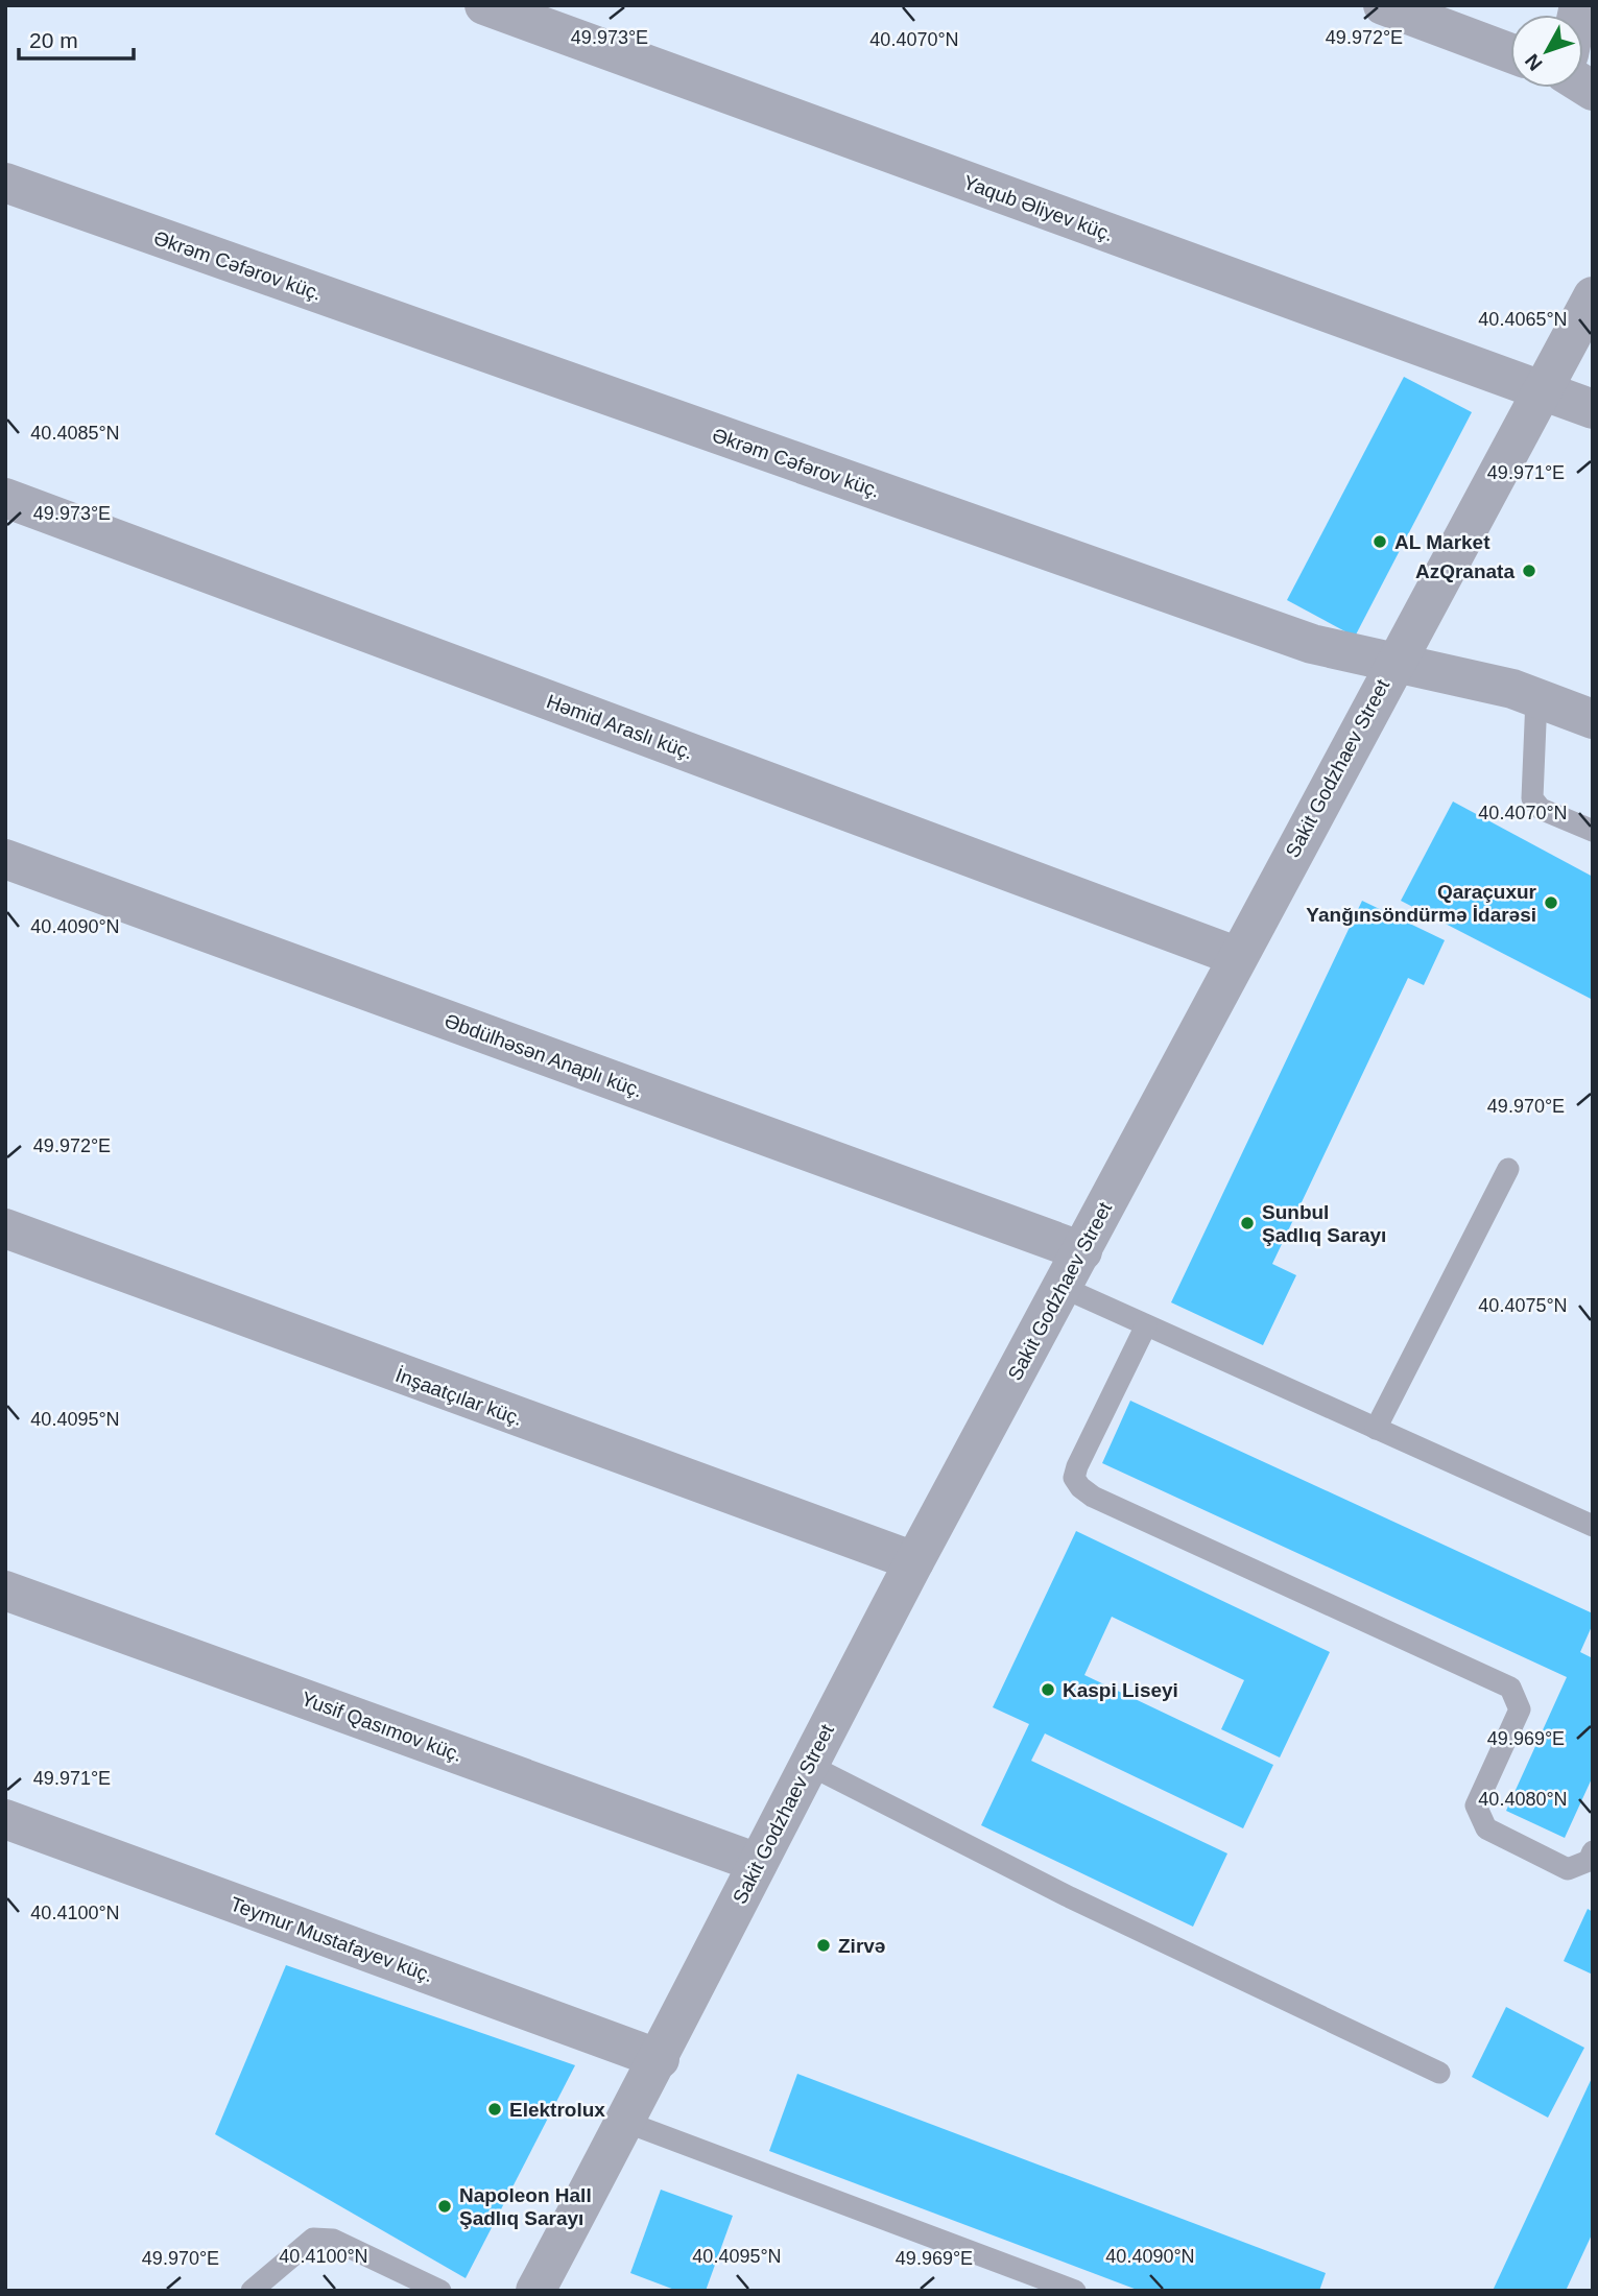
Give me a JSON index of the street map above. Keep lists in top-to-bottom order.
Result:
{
  "streets": {
    "street": [
      "Yaqub Əliyev küç.",
      "Əkrəm Cəfərov küç.",
      "Həmid Araslı küç.",
      "Sakit Godzhaev Street",
      "Əbdülhəsən Anaplı küç.",
      "İnşaatçılar küç.",
      "Yusif Qasımov küç.",
      "Teymur Mustafayev küç."
    ]
  },
  "crossings": [
    ["Yaqub Əliyev küç.", "Sakit Godzhaev Street"],
    ["Əkrəm Cəfərov küç.", "Sakit Godzhaev Street"],
    ["Həmid Araslı küç.", "Sakit Godzhaev Street"],
    ["Sakit Godzhaev Street", "Əbdülhəsən Anaplı küç."],
    ["Sakit Godzhaev Street", "İnşaatçılar küç."],
    ["Sakit Godzhaev Street", "Yusif Qasımov küç."],
    ["Sakit Godzhaev Street", "Teymur Mustafayev küç."]
  ],
  "places": [
    "AL Market",
    "AzQranata",
    "Qaraçuxur Yanğınsöndürmə İdarəsi",
    "Sunbul Şadlıq Sarayı",
    "Kaspi Liseyi",
    "Zirvə",
    "Elektrolux",
    "Napoleon Hall Şadlıq Sarayı"
  ],
  "scale_bar": "20 m",
  "north": "bottom left",
  "coordinates": [
    "49.973°E",
    "49.972°E",
    "40.4070°N",
    "40.4065°N",
    "40.4085°N",
    "49.971°E",
    "40.4090°N",
    "49.970°E",
    "40.4075°N",
    "40.4095°N",
    "49.969°E",
    "40.4080°N",
    "40.4100°N"
  ]
}
